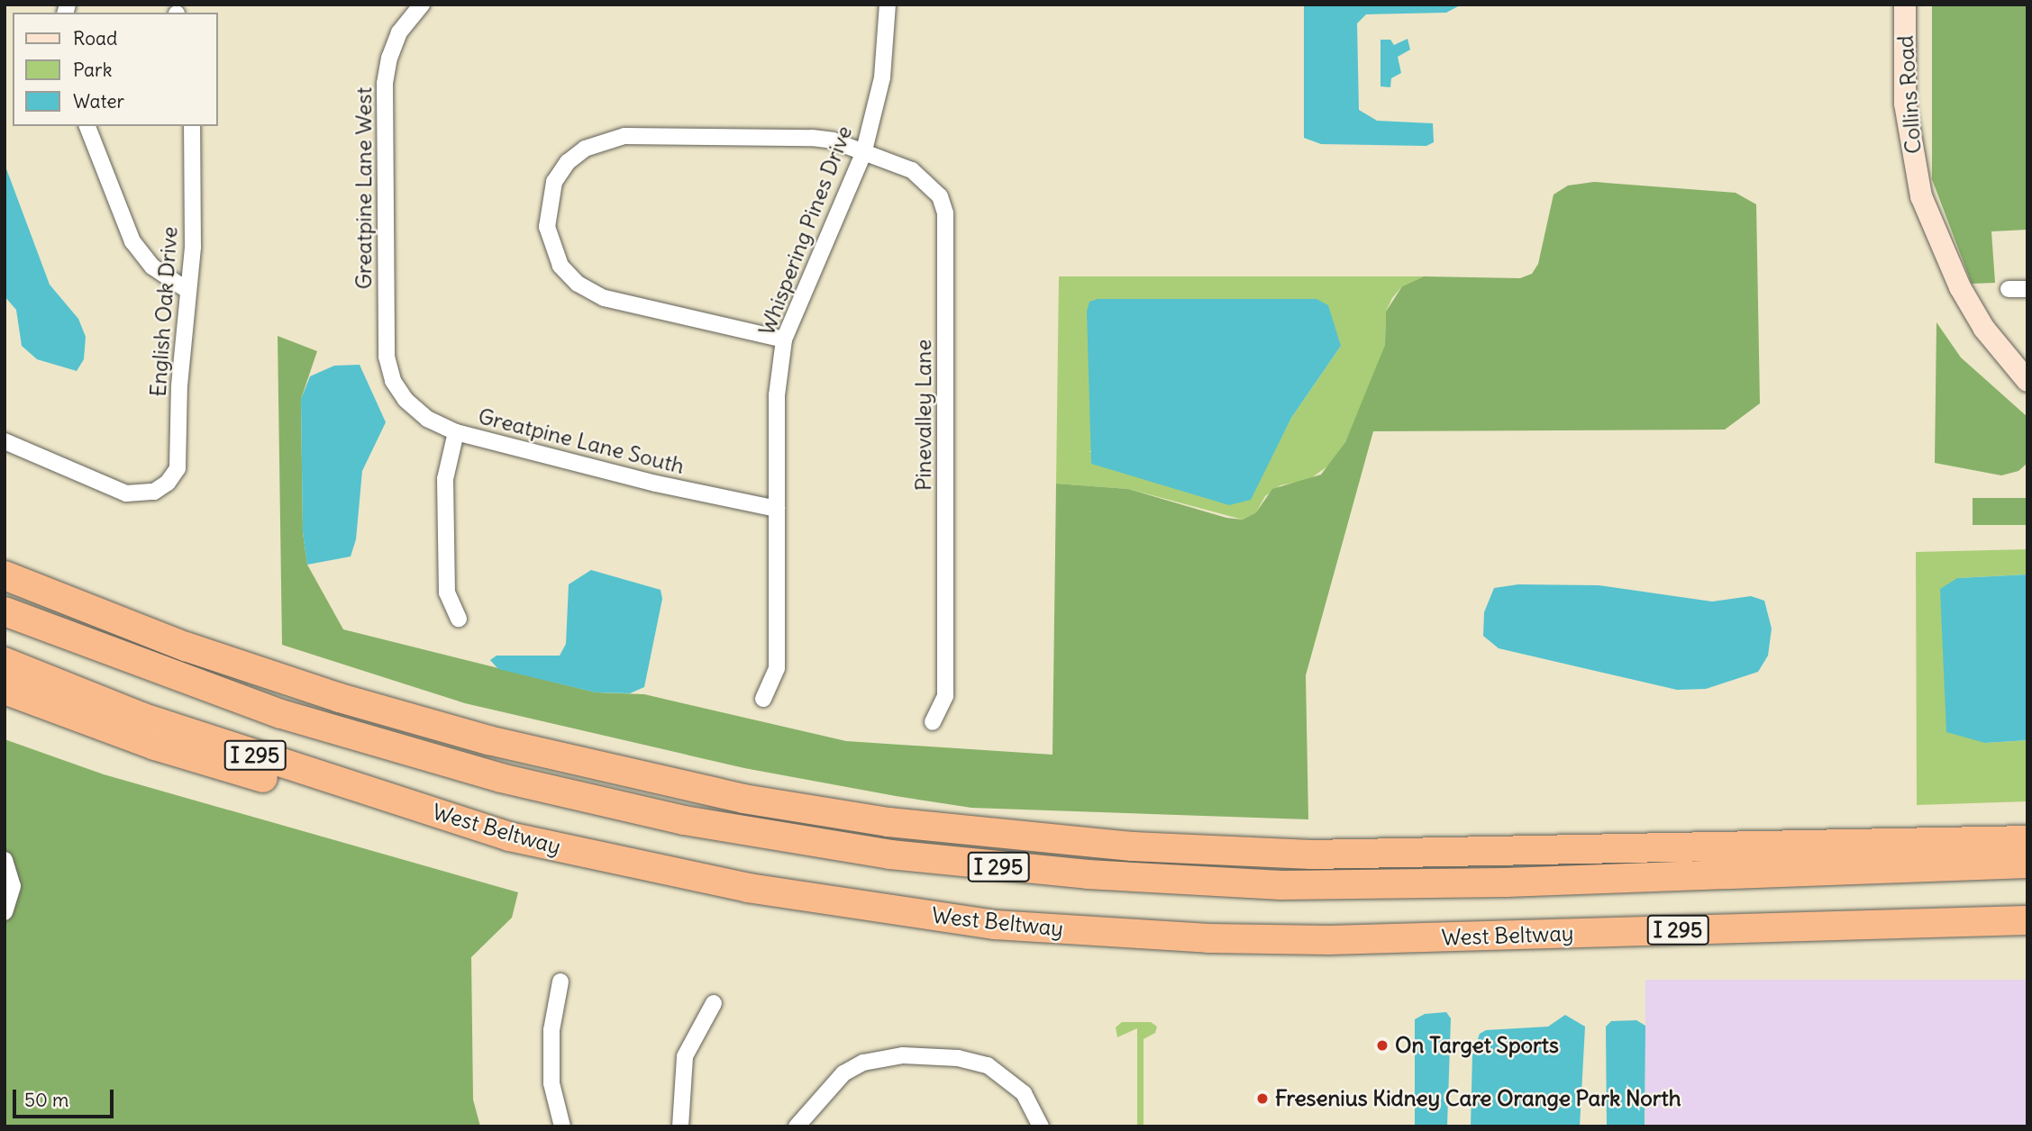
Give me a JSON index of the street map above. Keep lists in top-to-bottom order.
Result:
{
  "streets": {
    "highway": ["I 295", "West Beltway"],
    "street": [
      "Collins Road",
      "Greatpine Lane West",
      "Whispering Pines Drive",
      "English Oak Drive",
      "Pinevalley Lane",
      "Greatpine Lane South"
    ]
  },
  "crossings": [
    ["Greatpine Lane West", "Greatpine Lane South"],
    ["Whispering Pines Drive", "Pinevalley Lane"],
    ["Whispering Pines Drive", "Greatpine Lane South"]
  ],
  "places": ["On Target Sports", "Fresenius Kidney Care Orange Park North"],
  "legend": ["Road", "Park", "Water"],
  "scale_bar": "50 m"
}
